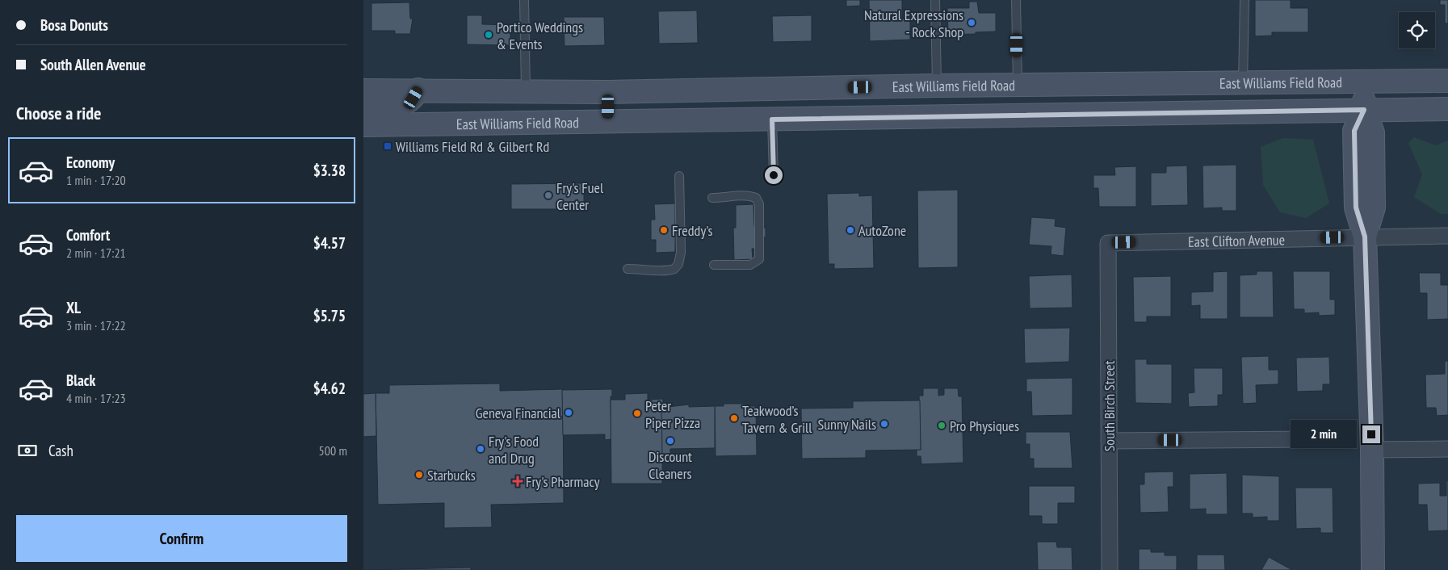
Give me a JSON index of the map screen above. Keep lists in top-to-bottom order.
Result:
{
  "streets": {
    "main road": ["East Williams Field Road"],
    "street": ["East Clifton Avenue", "South Birch Street"]
  },
  "crossings": [
    ["East Clifton Avenue", "South Birch Street"]
  ],
  "places": {
    "other": [
      "Natural Expressions - Rock Shop",
      "Portico Weddings & Events",
      "Fry's Fuel Center",
      "Freddy's",
      "AutoZone",
      "Geneva Financial",
      "Peter Piper Pizza",
      "Teakwood’s Tavern & Grill",
      "Sunny Nails",
      "Pro Physiques",
      "Discount Cleaners",
      "Fry's Food and Drug",
      "Starbucks"
    ],
    "transit": ["Williams Field Rd & Gilbert Rd"],
    "health": ["Fry's Pharmacy"]
  },
  "page": {
    "banner": ["Bosa Donuts", "South Allen Avenue"],
    "heading": "Choose a ride",
    "list": [
      {
        "name": "Economy",
        "note": "1 min · 17:20",
        "value": "$3.38"
      },
      {
        "name": "Comfort",
        "note": "2 min · 17:21",
        "value": "$4.57"
      },
      {
        "name": "XL",
        "note": "3 min · 17:22",
        "value": "$5.75"
      },
      {
        "name": "Black",
        "note": "4 min · 17:23",
        "value": "$4.62"
      }
    ],
    "bubble": "2 min",
    "pay": ["Cash", "500 m"],
    "buttons": "Confirm"
  }
}
